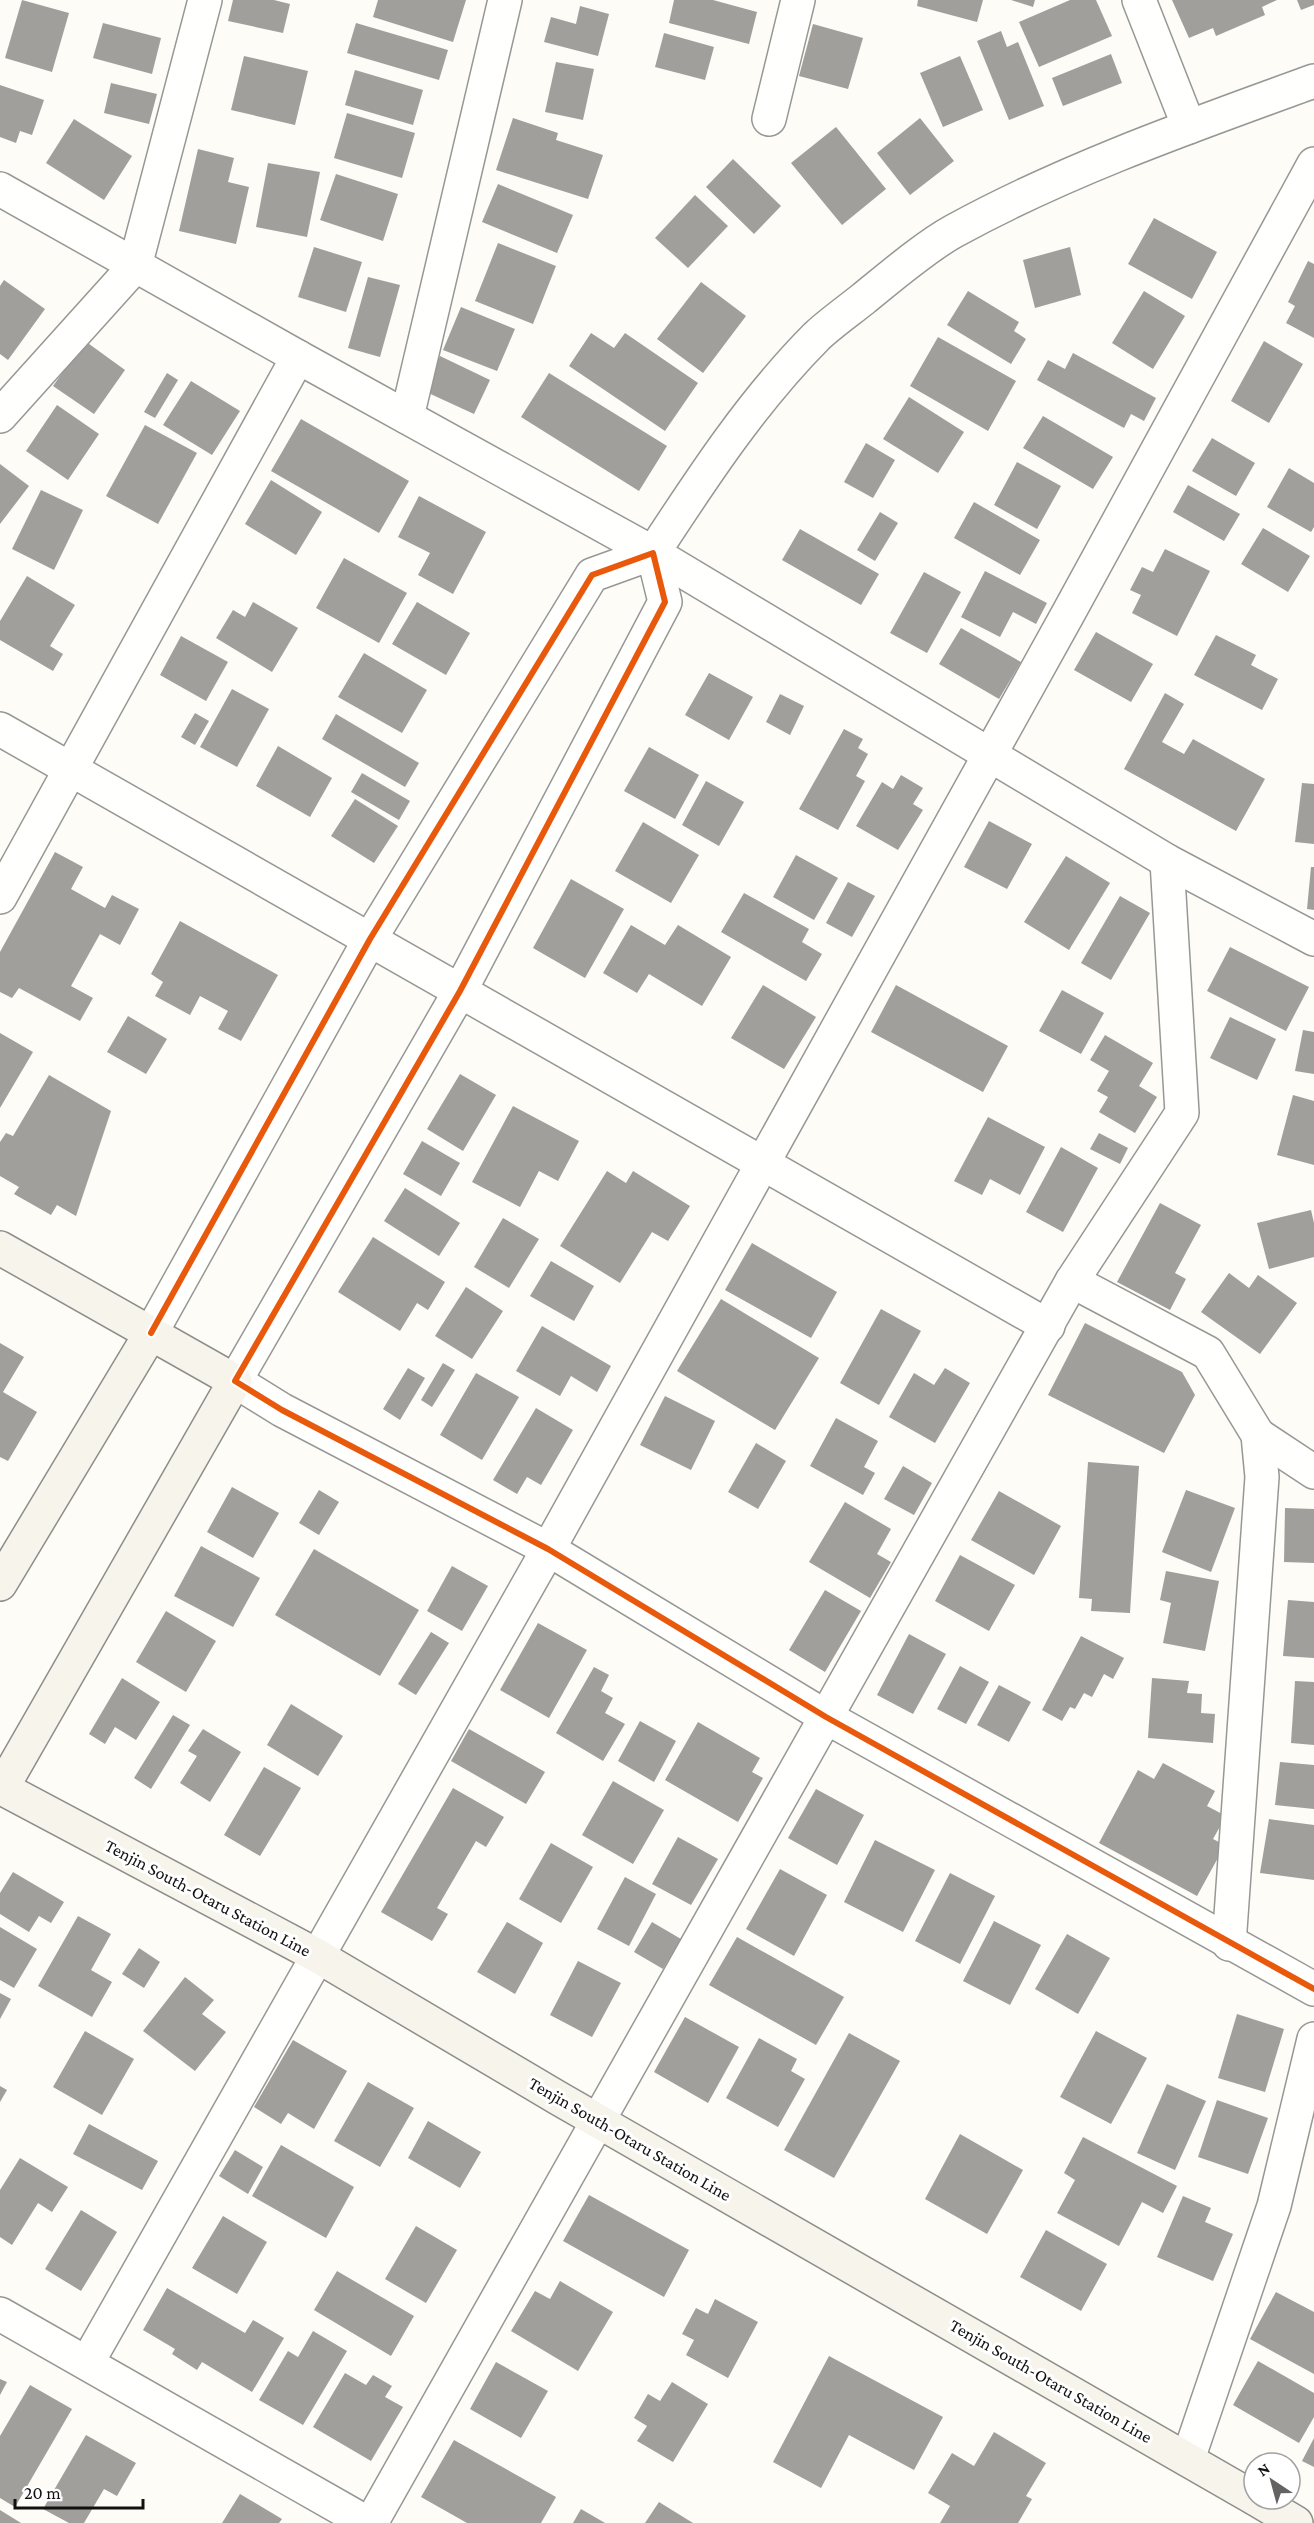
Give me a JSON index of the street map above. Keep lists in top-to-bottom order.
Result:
{
  "streets": {
    "main road": ["Tenjin South-Otaru Station Line"]
  },
  "scale_bar": "20 m",
  "north": "top left"
}
